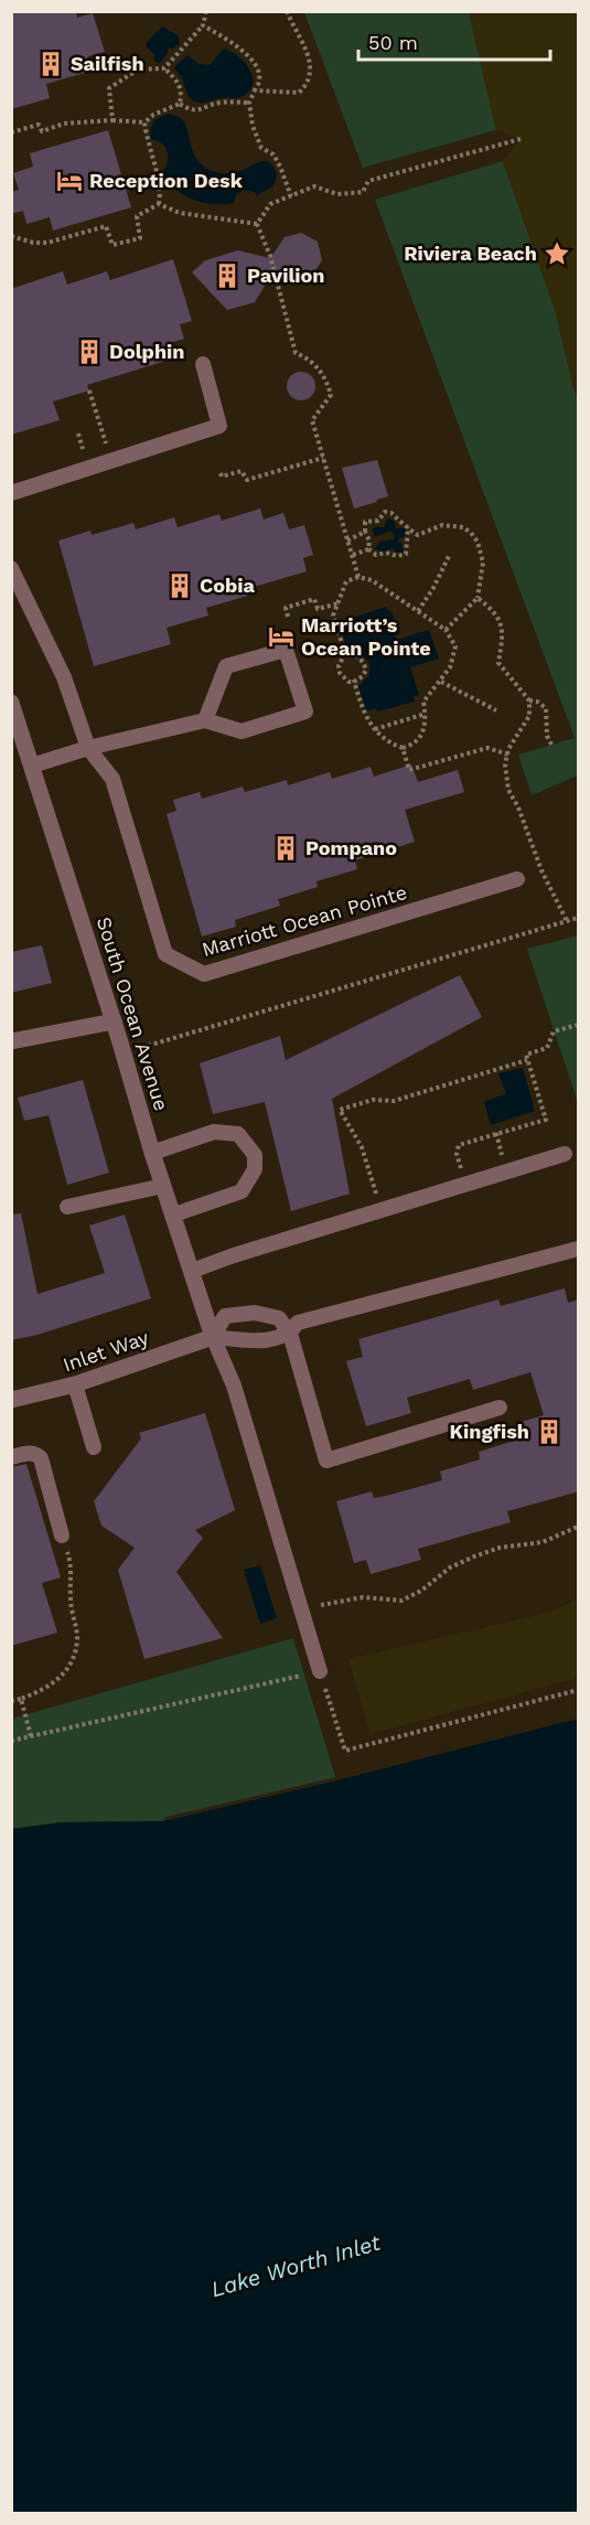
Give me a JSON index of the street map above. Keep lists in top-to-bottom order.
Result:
{
  "streets": {
    "street": ["South Ocean Avenue", "Inlet Way"],
    "lane": ["Marriott Ocean Pointe"]
  },
  "crossings": [
    ["South Ocean Avenue", "Inlet Way"]
  ],
  "water": ["Lake Worth Inlet"],
  "places": {
    "building": [
      "Sailfish",
      "Pavilion",
      "Dolphin",
      "Cobia",
      "Pompano",
      "Kingfish"
    ],
    "hotel": ["Reception Desk", "Marriott’s Ocean Pointe"],
    "place": ["Riviera Beach"]
  },
  "scale_bar": "50 m"
}
